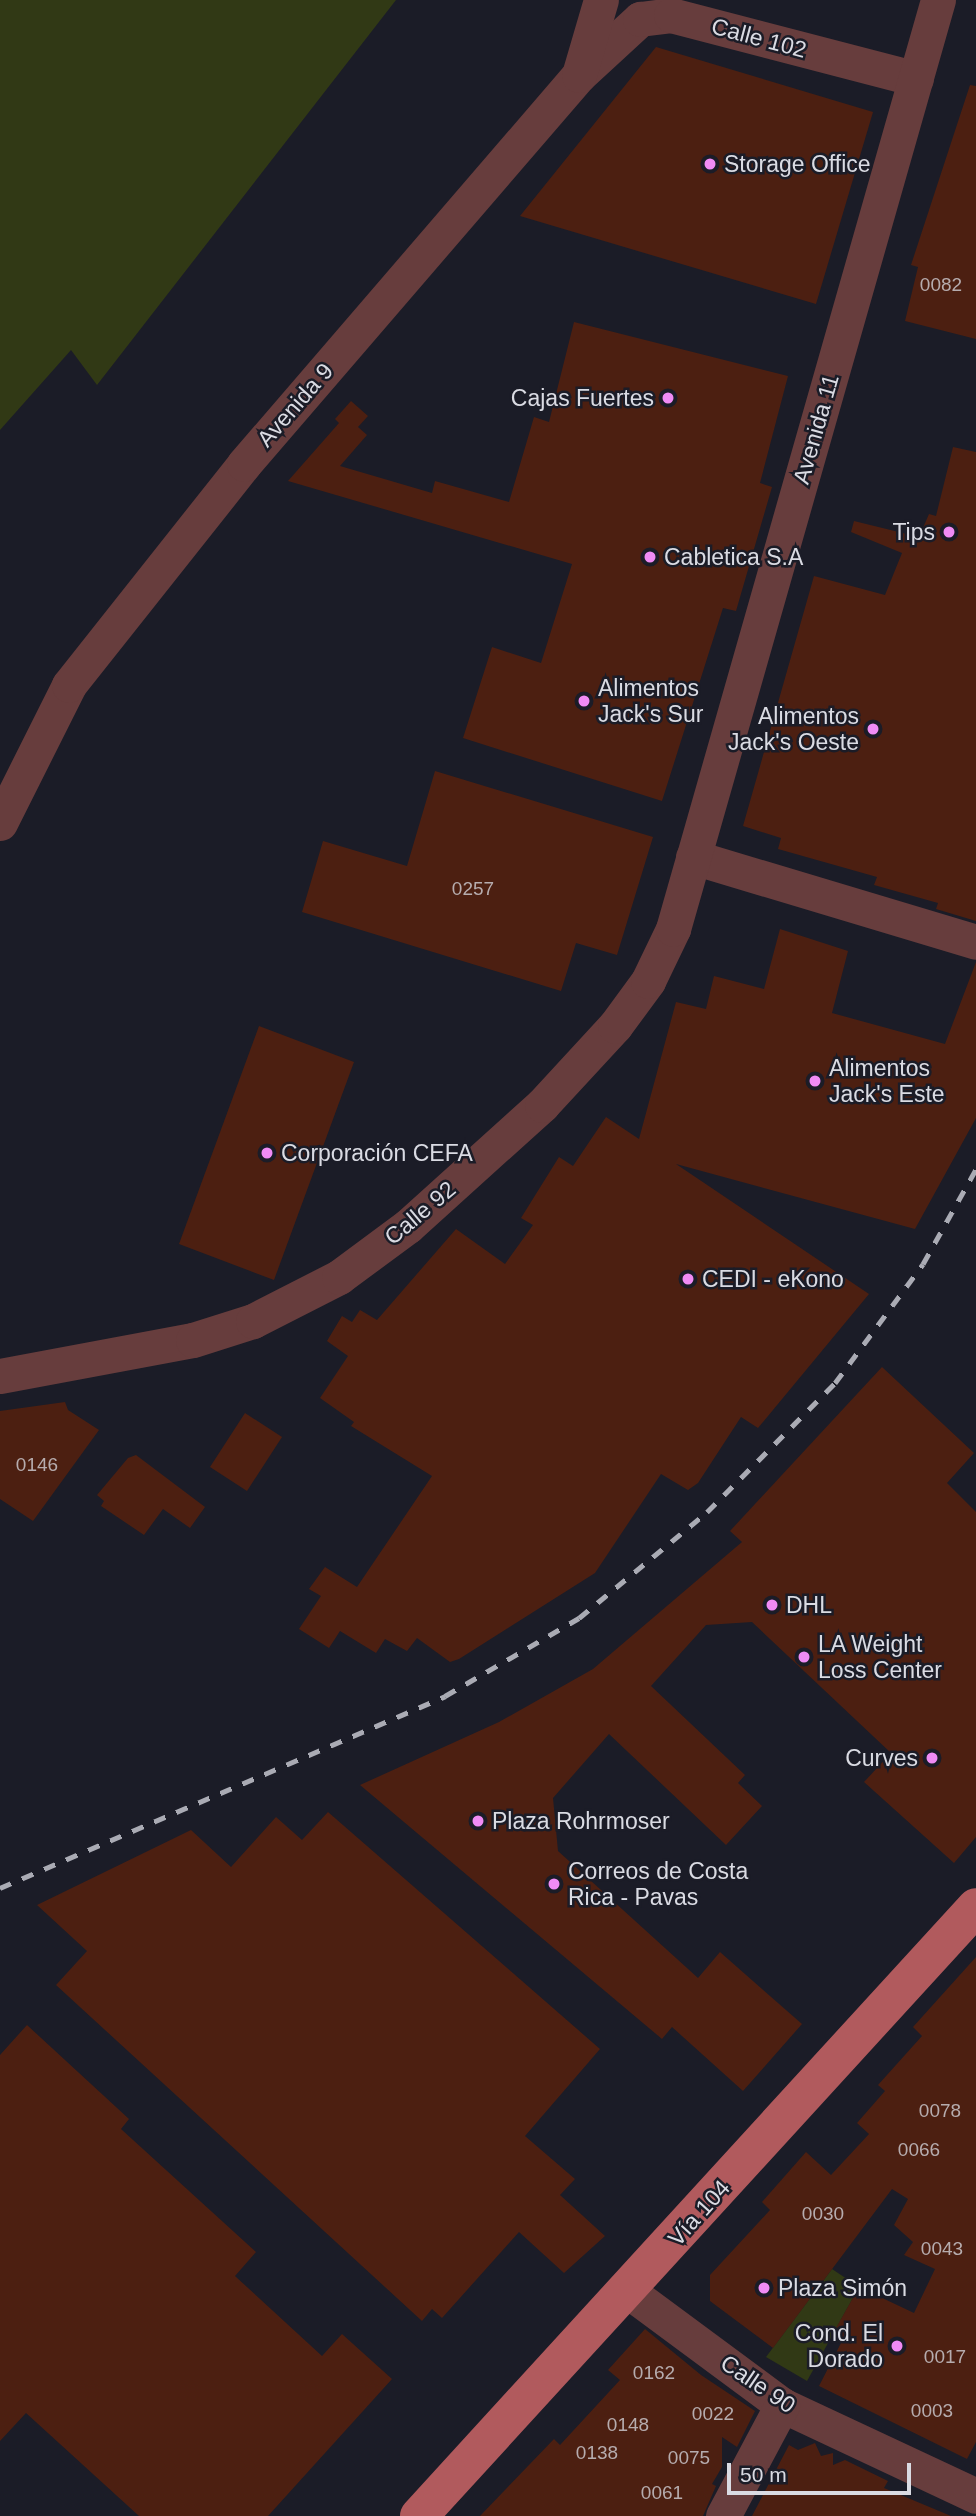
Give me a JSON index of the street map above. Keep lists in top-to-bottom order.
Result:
{
  "streets": {
    "main road": ["Vía 104"],
    "street": [
      "Calle 102",
      "Avenida 9",
      "Avenida 11",
      "Calle 92",
      "Calle 90"
    ]
  },
  "crossings": [
    ["Calle 102", "Avenida 9"],
    ["Calle 102", "Avenida 11"],
    ["Avenida 11", "Calle 92"],
    ["Vía 104", "Calle 90"]
  ],
  "places": [
    "Storage Office",
    "Cajas Fuertes",
    "Tips",
    "Cabletica S.A",
    "Alimentos Jack's Sur",
    "Alimentos Jack's Oeste",
    "Alimentos Jack's Este",
    "Corporación CEFA",
    "CEDI - eKono",
    "DHL",
    "LA Weight Loss Center",
    "Curves",
    "Plaza Rohrmoser",
    "Correos de Costa Rica - Pavas",
    "Plaza Simón",
    "Cond. El Dorado"
  ],
  "house_numbers": [
    "0082",
    "0257",
    "0146",
    "0078",
    "0066",
    "0030",
    "0043",
    "0017",
    "0162",
    "0003",
    "0022",
    "0148",
    "0138",
    "0075",
    "0061"
  ],
  "scale_bar": "50 m"
}
